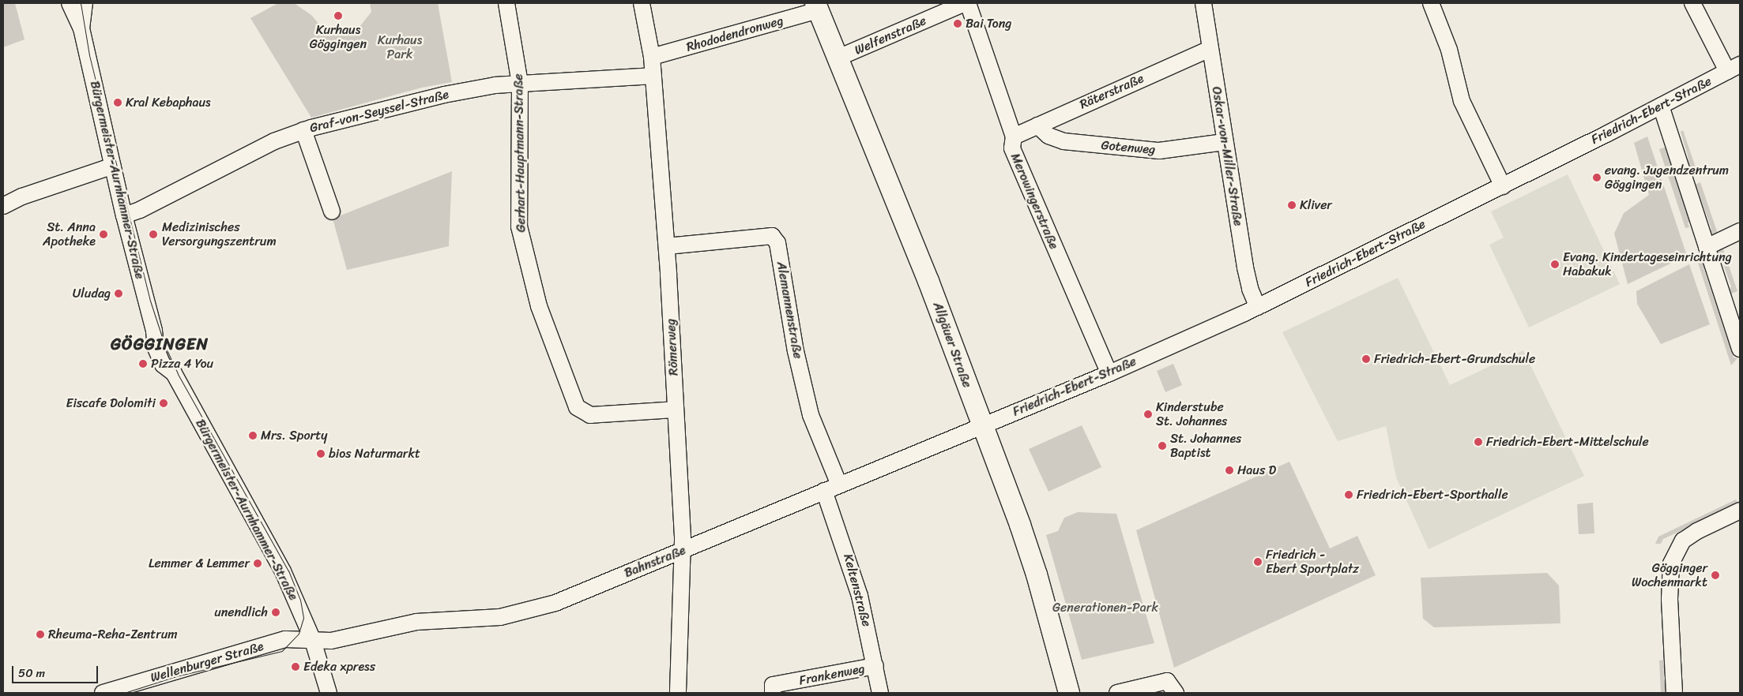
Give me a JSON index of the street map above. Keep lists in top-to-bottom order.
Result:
{
  "streets": {
    "main road": ["Allgäuer Straße"],
    "street": [
      "Rhododendronweg",
      "Welfenstraße",
      "Räterstraße",
      "Friedrich-Ebert-Straße",
      "Graf-von-Seyssel-Straße",
      "Gotenweg",
      "Gerhart-Hauptmann-Straße",
      "Oskar-von-Miller-Straße",
      "Bürgermeister-Aurnhammer-Straße",
      "Merowingerstraße",
      "Alemannenstraße",
      "Römerweg",
      "Bahnstraße",
      "Keltenstraße",
      "Wellenburger Straße",
      "Frankenweg"
    ]
  },
  "crossings": [
    ["Rhododendronweg", "Allgäuer Straße"],
    ["Rhododendronweg", "Römerweg"],
    ["Welfenstraße", "Allgäuer Straße"],
    ["Räterstraße", "Gotenweg"],
    ["Räterstraße", "Oskar-von-Miller-Straße"],
    ["Räterstraße", "Merowingerstraße"],
    ["Friedrich-Ebert-Straße", "Oskar-von-Miller-Straße"],
    ["Friedrich-Ebert-Straße", "Merowingerstraße"],
    ["Friedrich-Ebert-Straße", "Allgäuer Straße"],
    ["Friedrich-Ebert-Straße", "Bahnstraße"],
    ["Graf-von-Seyssel-Straße", "Gerhart-Hauptmann-Straße"],
    ["Graf-von-Seyssel-Straße", "Bürgermeister-Aurnhammer-Straße"],
    ["Graf-von-Seyssel-Straße", "Römerweg"],
    ["Gotenweg", "Oskar-von-Miller-Straße"],
    ["Gerhart-Hauptmann-Straße", "Römerweg"],
    ["Bürgermeister-Aurnhammer-Straße", "Bahnstraße"],
    ["Bürgermeister-Aurnhammer-Straße", "Wellenburger Straße"],
    ["Alemannenstraße", "Römerweg"],
    ["Alemannenstraße", "Bahnstraße"],
    ["Allgäuer Straße", "Bahnstraße"],
    ["Römerweg", "Bahnstraße"],
    ["Bahnstraße", "Keltenstraße"],
    ["Bahnstraße", "Wellenburger Straße"],
    ["Keltenstraße", "Frankenweg"]
  ],
  "districts": ["GÖGGINGEN"],
  "parks": ["Kurhaus Park", "Generationen-Park"],
  "places": [
    "Kurhaus Göggingen",
    "Bai Tong",
    "Kral Kebaphaus",
    "evang. Jugendzentrum Göggingen",
    "Kliver",
    "St. Anna Apotheke",
    "Medizinisches Versorgungszentrum",
    "Evang. Kindertageseinrichtung Habakuk",
    "Uludag",
    "Friedrich-Ebert-Grundschule",
    "Pizza 4 You",
    "Eiscafe Dolomiti",
    "Kinderstube St. Johannes",
    "Mrs. Sporty",
    "Friedrich-Ebert-Mittelschule",
    "St. Johannes Baptist",
    "bios Naturmarkt",
    "Haus D",
    "Friedrich-Ebert-Sporthalle",
    "Friedrich - Ebert Sportplatz",
    "Lemmer & Lemmer",
    "Gögginger Wochenmarkt",
    "unendlich",
    "Rheuma-Reha-Zentrum",
    "Edeka xpress"
  ],
  "scale_bar": "50 m"
}
